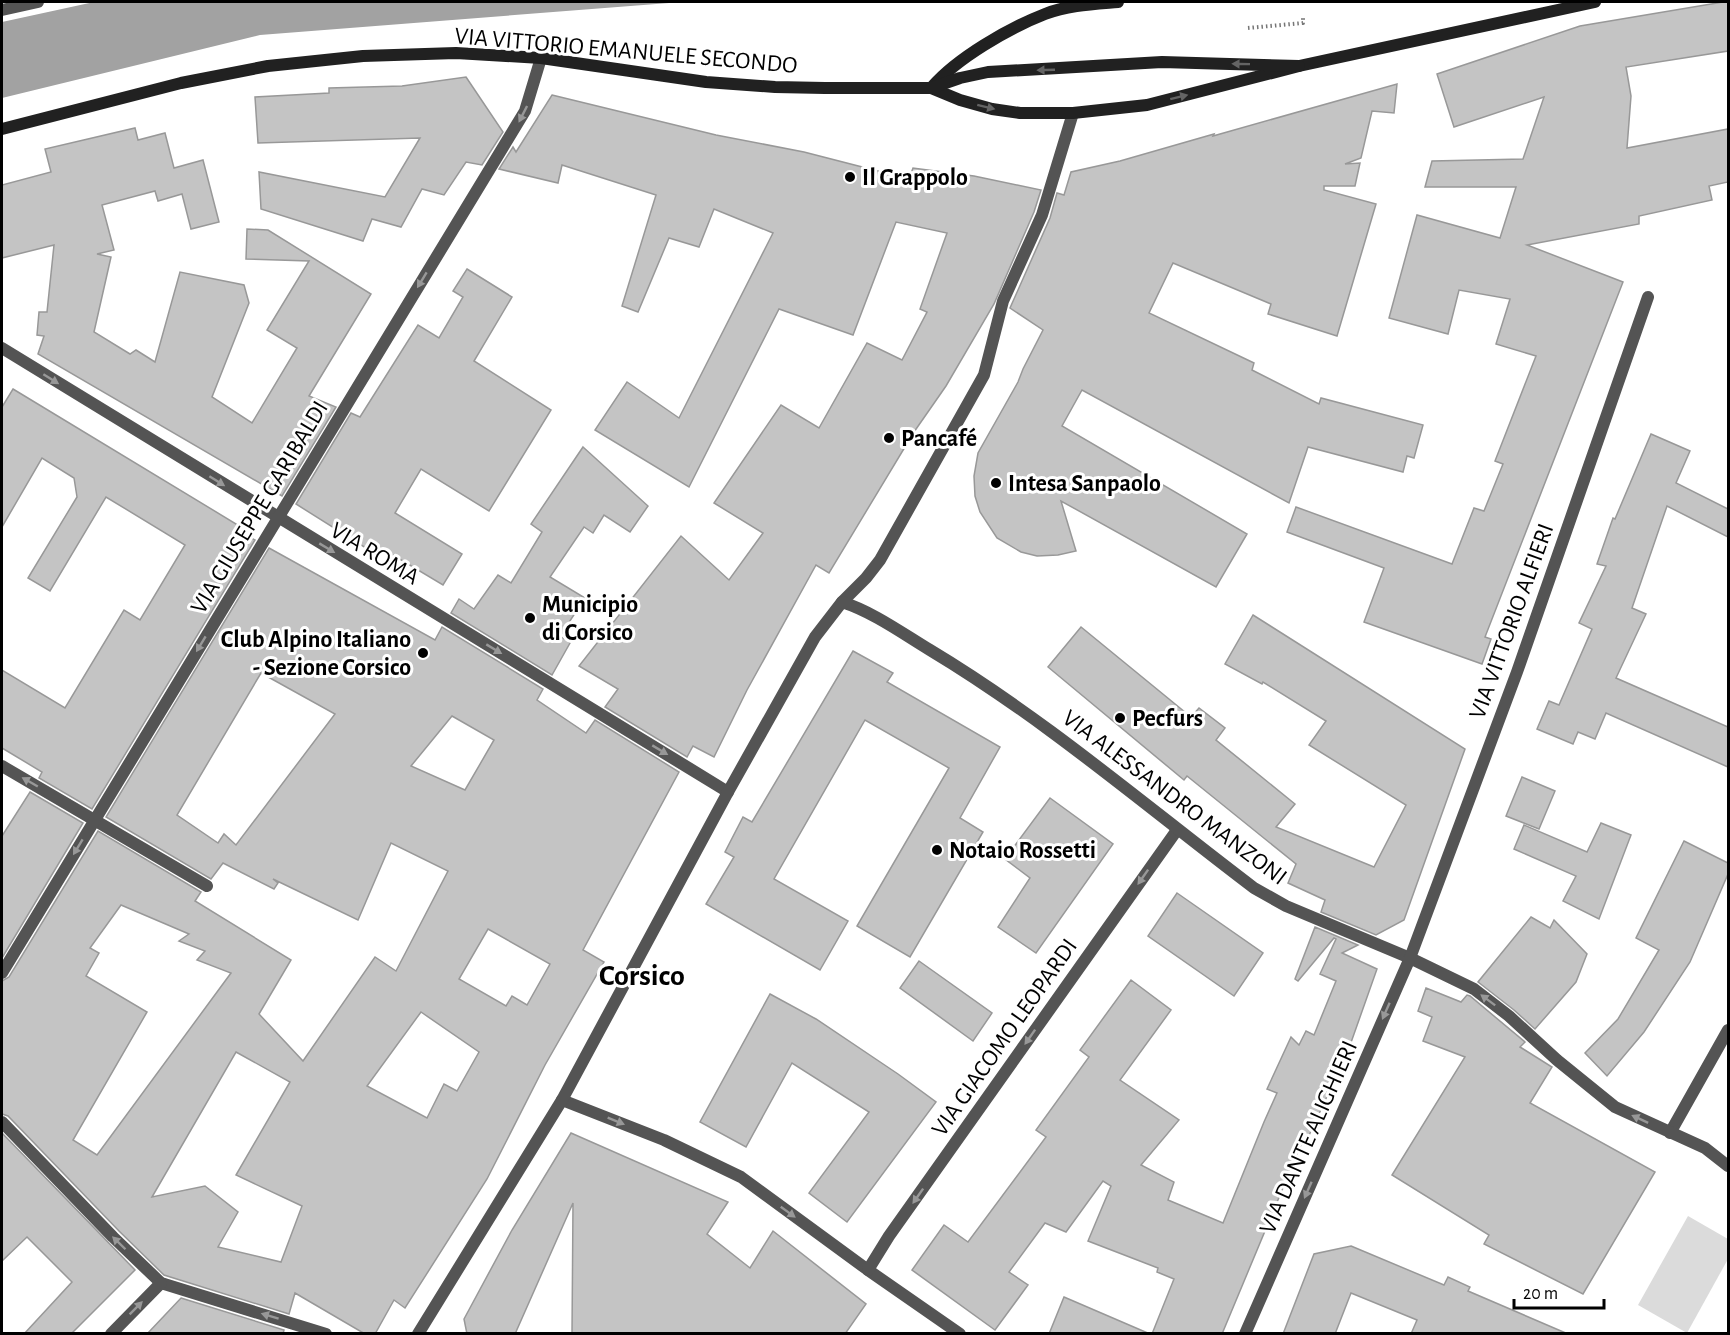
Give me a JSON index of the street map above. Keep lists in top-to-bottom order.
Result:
{
  "streets": {
    "main road": ["VIA VITTORIO EMANUELE SECONDO"],
    "street": [
      "VIA GIUSEPPE GARIBALDI",
      "VIA ROMA",
      "VIA VITTORIO ALFIERI",
      "VIA ALESSANDRO MANZONI",
      "VIA GIACOMO LEOPARDI",
      "VIA DANTE ALIGHIERI"
    ]
  },
  "crossings": [
    ["VIA VITTORIO EMANUELE SECONDO", "VIA GIUSEPPE GARIBALDI"],
    ["VIA GIUSEPPE GARIBALDI", "VIA ROMA"],
    ["VIA VITTORIO ALFIERI", "VIA ALESSANDRO MANZONI"],
    ["VIA VITTORIO ALFIERI", "VIA DANTE ALIGHIERI"],
    ["VIA ALESSANDRO MANZONI", "VIA GIACOMO LEOPARDI"],
    ["VIA ALESSANDRO MANZONI", "VIA DANTE ALIGHIERI"]
  ],
  "one_way": [
    "VIA GIUSEPPE GARIBALDI",
    "VIA ROMA",
    "VIA GIACOMO LEOPARDI",
    "VIA DANTE ALIGHIERI"
  ],
  "districts": ["Corsico"],
  "places": [
    "Il Grappolo",
    "Pancafé",
    "Intesa Sanpaolo",
    "Municipio di Corsico",
    "Club Alpino Italiano - Sezione Corsico",
    "Pecfurs",
    "Notaio Rossetti"
  ],
  "scale_bar": "20 m"
}
